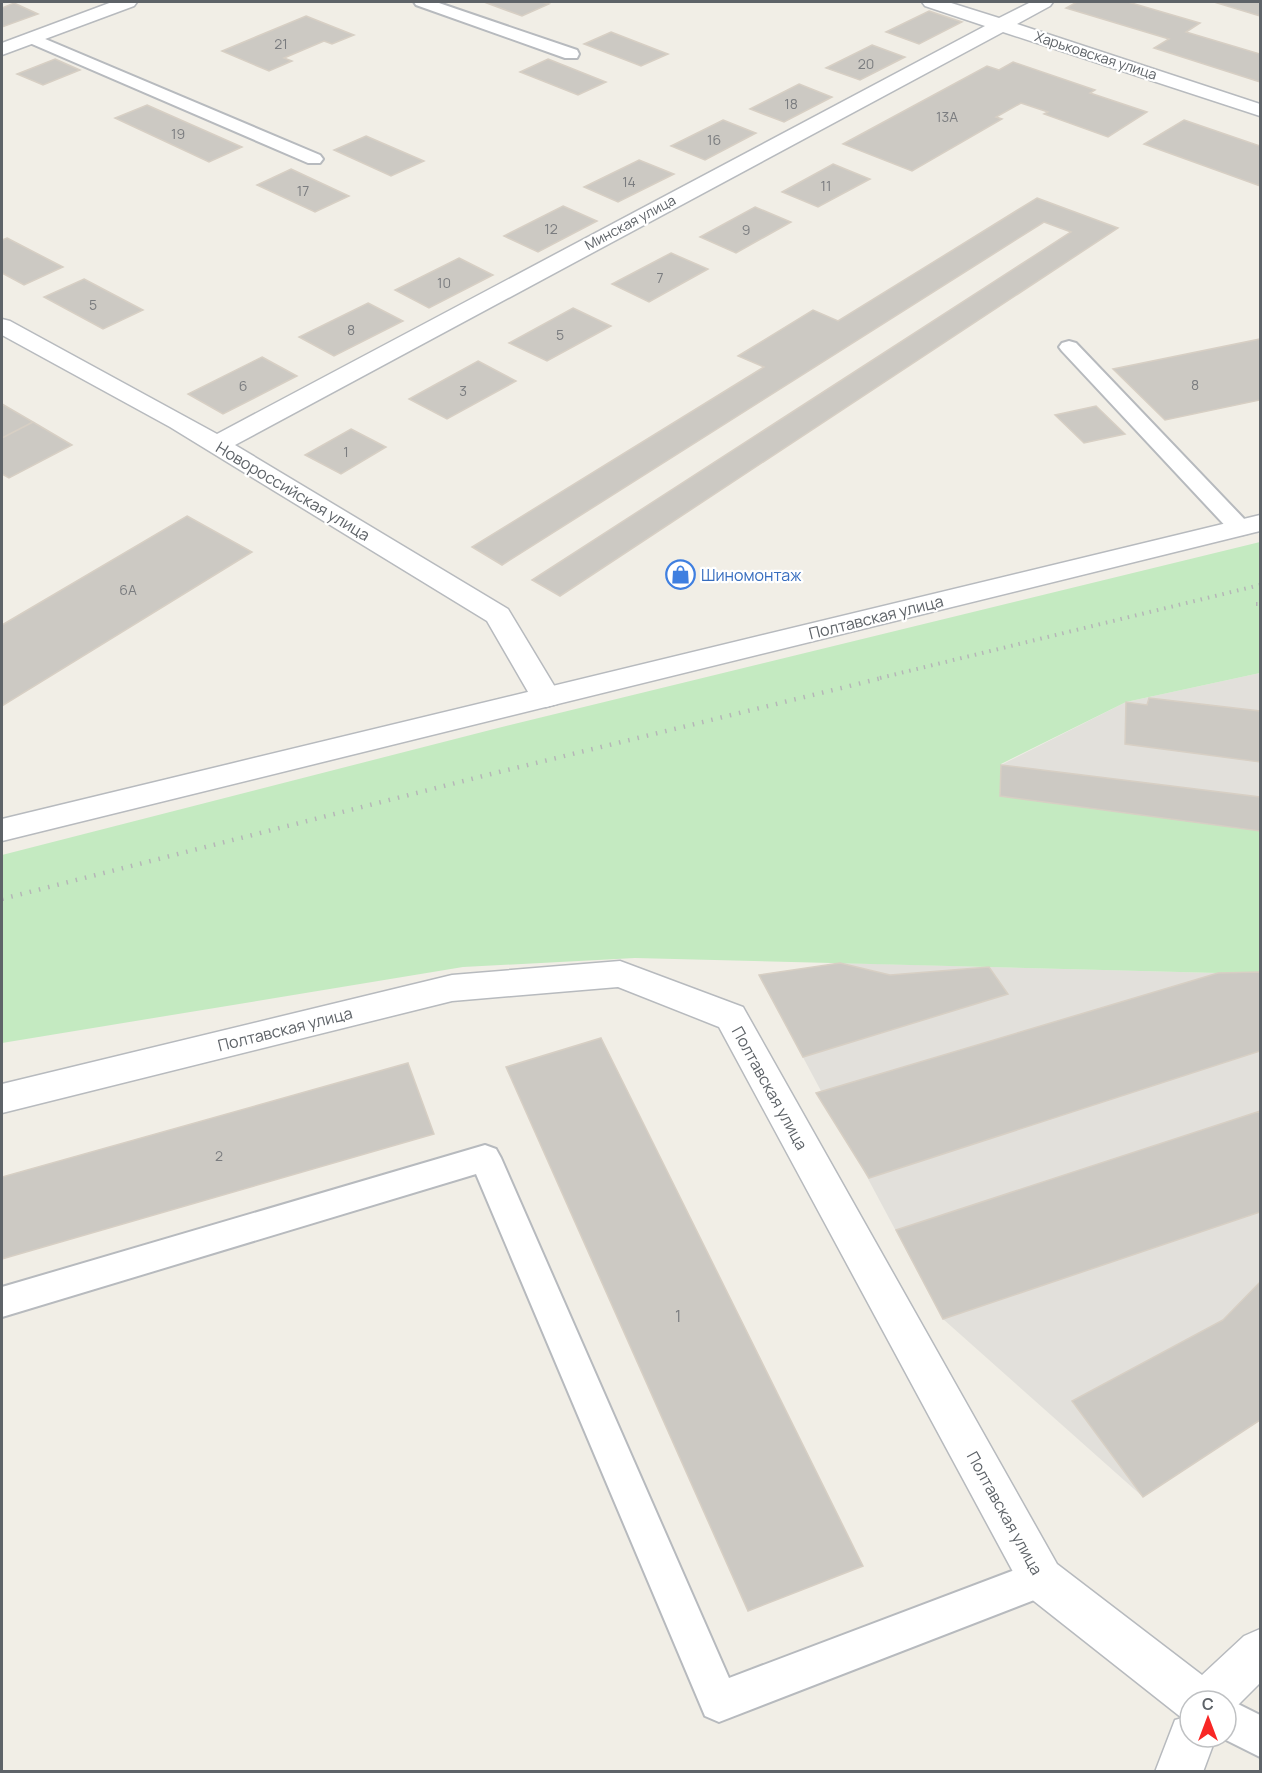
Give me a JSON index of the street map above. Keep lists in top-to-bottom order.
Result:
{
  "streets": {
    "street": [
      "Харьковская улица",
      "Минская улица",
      "Новороссийская улица",
      "Полтавская улица"
    ]
  },
  "crossings": [
    ["Харьковская улица", "Минская улица"],
    ["Минская улица", "Новороссийская улица"],
    ["Новороссийская улица", "Полтавская улица"]
  ],
  "places": {
    "shop": ["Шиномонтаж"]
  },
  "house_numbers": [
    "21",
    "20",
    "18",
    "13А",
    "19",
    "16",
    "14",
    "11",
    "17",
    "12",
    "9",
    "7",
    "10",
    "5",
    "8",
    "5",
    "8",
    "6",
    "3",
    "1",
    "6А",
    "2",
    "1"
  ],
  "north": "top"
}
